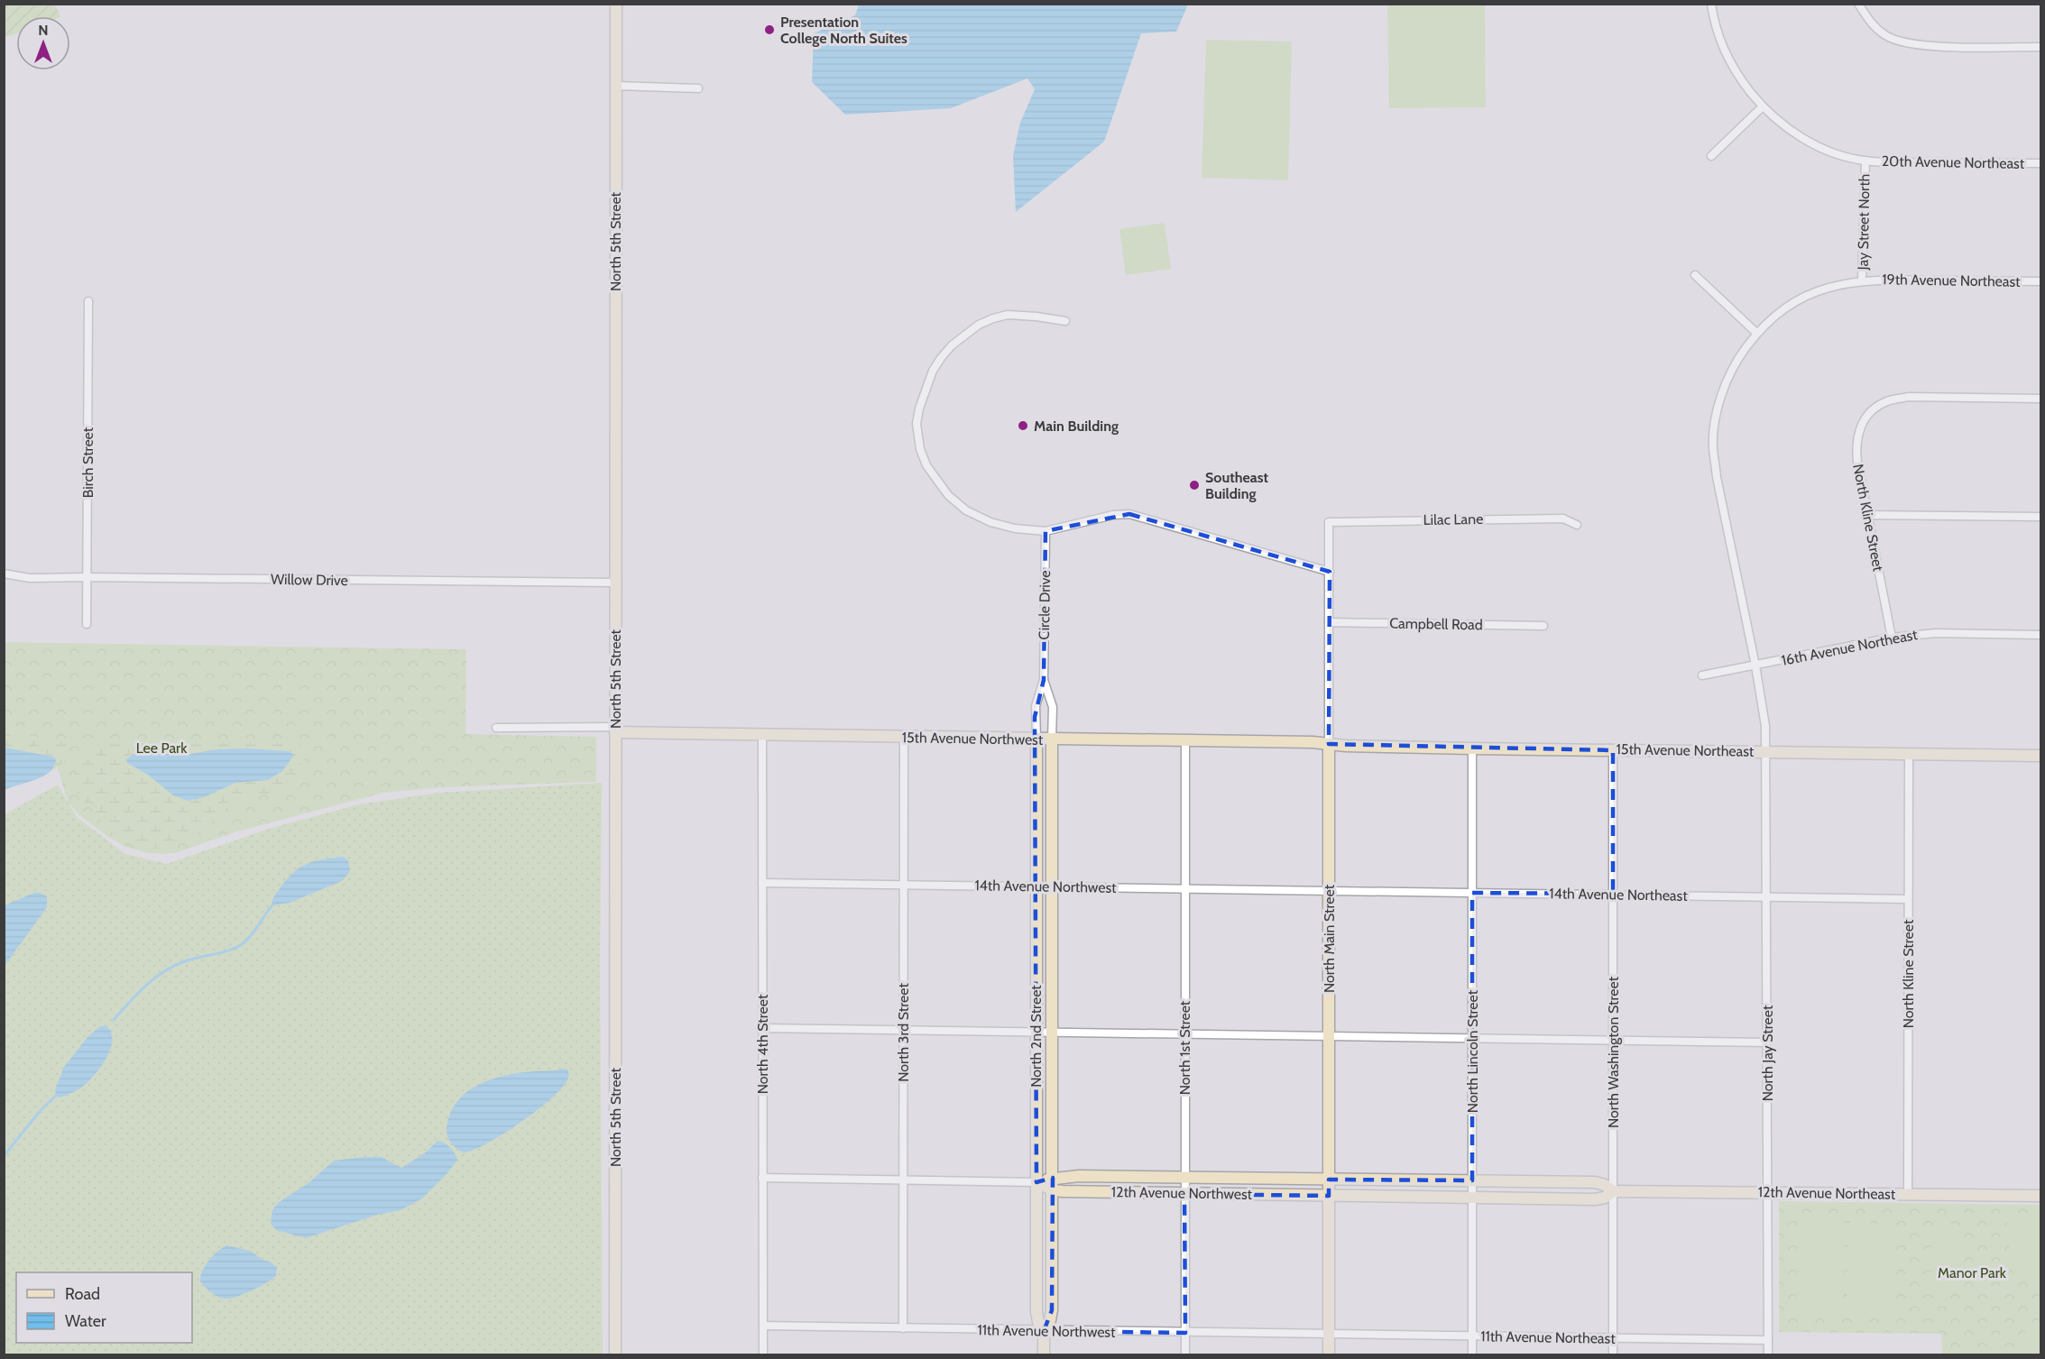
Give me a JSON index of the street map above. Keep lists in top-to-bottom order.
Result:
{
  "streets": {
    "street": [
      "20th Avenue Northeast",
      "Jay Street North",
      "North 5th Street",
      "19th Avenue Northeast",
      "Birch Street",
      "North Kline Street",
      "Lilac Lane",
      "Willow Drive",
      "Circle Drive",
      "Campbell Road",
      "16th Avenue Northeast",
      "15th Avenue Northwest",
      "15th Avenue Northeast",
      "14th Avenue Northwest",
      "14th Avenue Northeast",
      "North Main Street",
      "North 3rd Street",
      "North 2nd Street",
      "North 4th Street",
      "North 1st Street",
      "North Lincoln Street",
      "North Washington Street",
      "North Jay Street",
      "12th Avenue Northwest",
      "12th Avenue Northeast",
      "11th Avenue Northwest",
      "11th Avenue Northeast"
    ]
  },
  "crossings": [
    ["20th Avenue Northeast", "Jay Street North"],
    ["Jay Street North", "19th Avenue Northeast"],
    ["Jay Street North", "16th Avenue Northeast"],
    ["Jay Street North", "15th Avenue Northeast"],
    ["Jay Street North", "North Jay Street"],
    ["North 5th Street", "Willow Drive"],
    ["North 5th Street", "15th Avenue Northwest"],
    ["Birch Street", "Willow Drive"],
    ["North Kline Street", "16th Avenue Northeast"],
    ["North Kline Street", "15th Avenue Northeast"],
    ["North Kline Street", "14th Avenue Northeast"],
    ["North Kline Street", "12th Avenue Northeast"],
    ["Lilac Lane", "North Main Street"],
    ["Circle Drive", "15th Avenue Northwest"],
    ["Circle Drive", "North 2nd Street"],
    ["Campbell Road", "North Main Street"],
    ["15th Avenue Northwest", "15th Avenue Northeast"],
    ["15th Avenue Northwest", "North Main Street"],
    ["15th Avenue Northwest", "North 3rd Street"],
    ["15th Avenue Northwest", "North 2nd Street"],
    ["15th Avenue Northwest", "North 4th Street"],
    ["15th Avenue Northwest", "North 1st Street"],
    ["15th Avenue Northeast", "North Main Street"],
    ["15th Avenue Northeast", "North Lincoln Street"],
    ["15th Avenue Northeast", "North Washington Street"],
    ["15th Avenue Northeast", "North Jay Street"],
    ["14th Avenue Northwest", "14th Avenue Northeast"],
    ["14th Avenue Northwest", "North Main Street"],
    ["14th Avenue Northwest", "North 3rd Street"],
    ["14th Avenue Northwest", "North 2nd Street"],
    ["14th Avenue Northwest", "North 4th Street"],
    ["14th Avenue Northwest", "North 1st Street"],
    ["14th Avenue Northeast", "North Main Street"],
    ["14th Avenue Northeast", "North Lincoln Street"],
    ["14th Avenue Northeast", "North Washington Street"],
    ["14th Avenue Northeast", "North Jay Street"],
    ["North Main Street", "12th Avenue Northwest"],
    ["North Main Street", "12th Avenue Northeast"],
    ["North Main Street", "11th Avenue Northwest"],
    ["North Main Street", "11th Avenue Northeast"],
    ["North 3rd Street", "12th Avenue Northwest"],
    ["North 3rd Street", "11th Avenue Northwest"],
    ["North 2nd Street", "12th Avenue Northwest"],
    ["North 2nd Street", "11th Avenue Northwest"],
    ["North 4th Street", "12th Avenue Northwest"],
    ["North 4th Street", "11th Avenue Northwest"],
    ["North 1st Street", "12th Avenue Northwest"],
    ["North 1st Street", "11th Avenue Northwest"],
    ["North Lincoln Street", "12th Avenue Northeast"],
    ["North Lincoln Street", "11th Avenue Northeast"],
    ["North Washington Street", "12th Avenue Northeast"],
    ["North Washington Street", "11th Avenue Northeast"],
    ["North Jay Street", "12th Avenue Northeast"],
    ["North Jay Street", "11th Avenue Northeast"],
    ["12th Avenue Northwest", "12th Avenue Northeast"],
    ["11th Avenue Northwest", "11th Avenue Northeast"]
  ],
  "parks": ["Lee Park", "Manor Park"],
  "places": ["Presentation College North Suites", "Main Building", "Southeast Building"],
  "legend": ["Road", "Water"],
  "north": "top"
}
